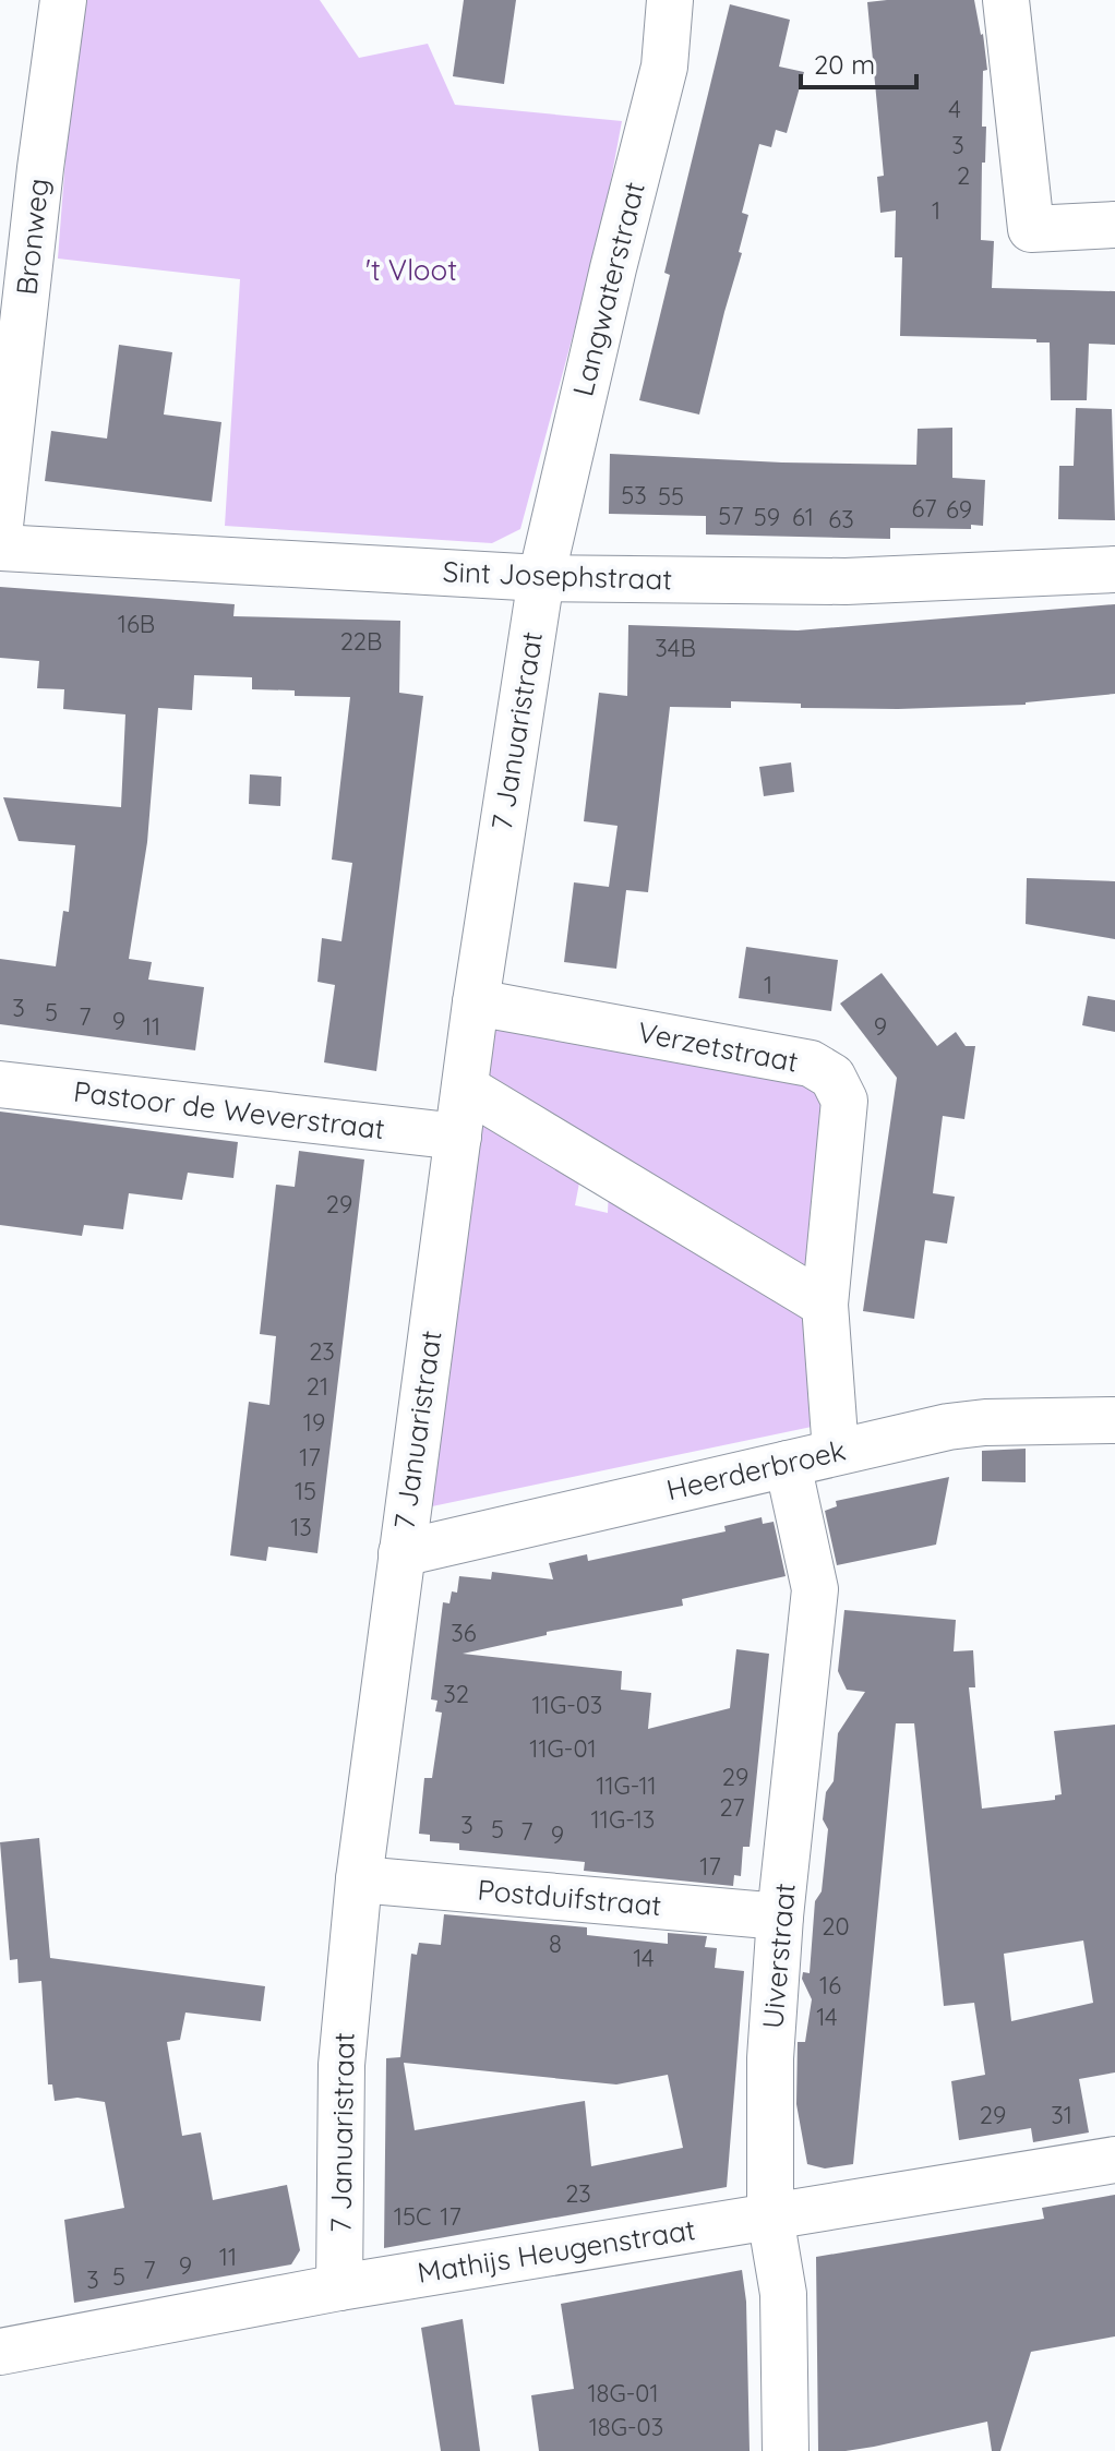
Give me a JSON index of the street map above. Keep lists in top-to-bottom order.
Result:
{
  "streets": {
    "street": [
      "Bronweg",
      "Langwaterstraat",
      "Sint Josephstraat",
      "7 Januaristraat",
      "Verzetstraat",
      "Pastoor de Weverstraat",
      "Heerderbroek",
      "Postduifstraat",
      "Uiverstraat",
      "Mathijs Heugenstraat"
    ]
  },
  "crossings": [
    ["Langwaterstraat", "Sint Josephstraat"],
    ["Langwaterstraat", "7 Januaristraat"],
    ["Sint Josephstraat", "7 Januaristraat"],
    ["7 Januaristraat", "Verzetstraat"],
    ["7 Januaristraat", "Pastoor de Weverstraat"],
    ["7 Januaristraat", "Heerderbroek"],
    ["7 Januaristraat", "Postduifstraat"],
    ["7 Januaristraat", "Mathijs Heugenstraat"],
    ["Verzetstraat", "Heerderbroek"],
    ["Heerderbroek", "Uiverstraat"],
    ["Postduifstraat", "Uiverstraat"],
    ["Uiverstraat", "Mathijs Heugenstraat"]
  ],
  "parks": ["'t Vloot"],
  "house_numbers": [
    "4",
    "3",
    "2",
    "1",
    "53",
    "55",
    "67",
    "69",
    "57",
    "59",
    "61",
    "63",
    "16B",
    "22B",
    "34B",
    "1",
    "3",
    "5",
    "7",
    "9",
    "11",
    "9",
    "29",
    "23",
    "21",
    "19",
    "17",
    "15",
    "13",
    "36",
    "32",
    "11G-03",
    "11G-01",
    "29",
    "11G-11",
    "27",
    "11G-13",
    "3",
    "5",
    "7",
    "9",
    "17",
    "20",
    "8",
    "14",
    "16",
    "14",
    "29",
    "31",
    "23",
    "15C",
    "17",
    "11",
    "9",
    "7",
    "5",
    "3",
    "18G-01",
    "18G-03"
  ],
  "scale_bar": "20 m"
}
